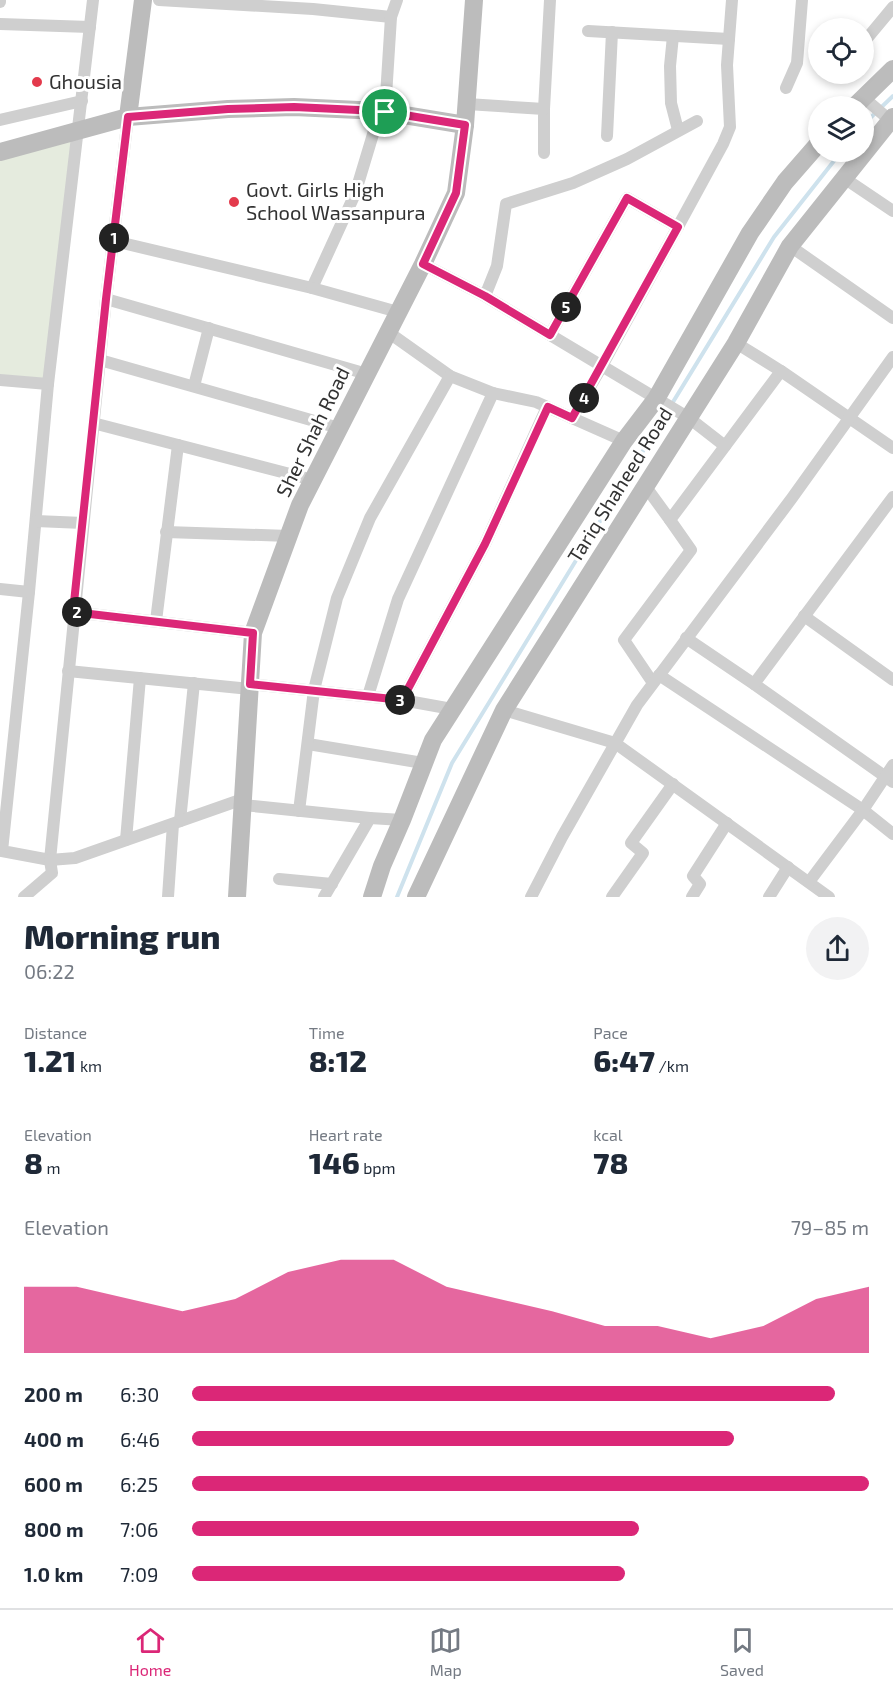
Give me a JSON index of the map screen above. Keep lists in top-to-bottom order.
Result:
{
  "streets": {
    "main road": ["Sher Shah Road", "Tariq Shaheed Road"]
  },
  "places": ["Ghousia", "Govt. Girls High School Wassanpura"],
  "page": {
    "pins": [
      "1",
      "5",
      "4",
      "2",
      "3"
    ],
    "heading": ["Morning run", "06:22"],
    "stats": [
      ["Distance", "1.21 km"],
      ["Time", "8:12"],
      ["Pace", "6:47 /km"],
      ["Elevation", "8 m"],
      ["Heart rate", "146 bpm"],
      ["kcal", "78"]
    ],
    "chart": ["Elevation", "79–85 m"],
    "list": [
      {
        "name": "200 m",
        "note": "6:30"
      },
      {
        "name": "400 m",
        "note": "6:46"
      },
      {
        "name": "600 m",
        "note": "6:25"
      },
      {
        "name": "800 m",
        "note": "7:06"
      },
      {
        "name": "1.0 km",
        "note": "7:09"
      }
    ],
    "tabs": ["Home", "Map", "Saved"]
  }
}
